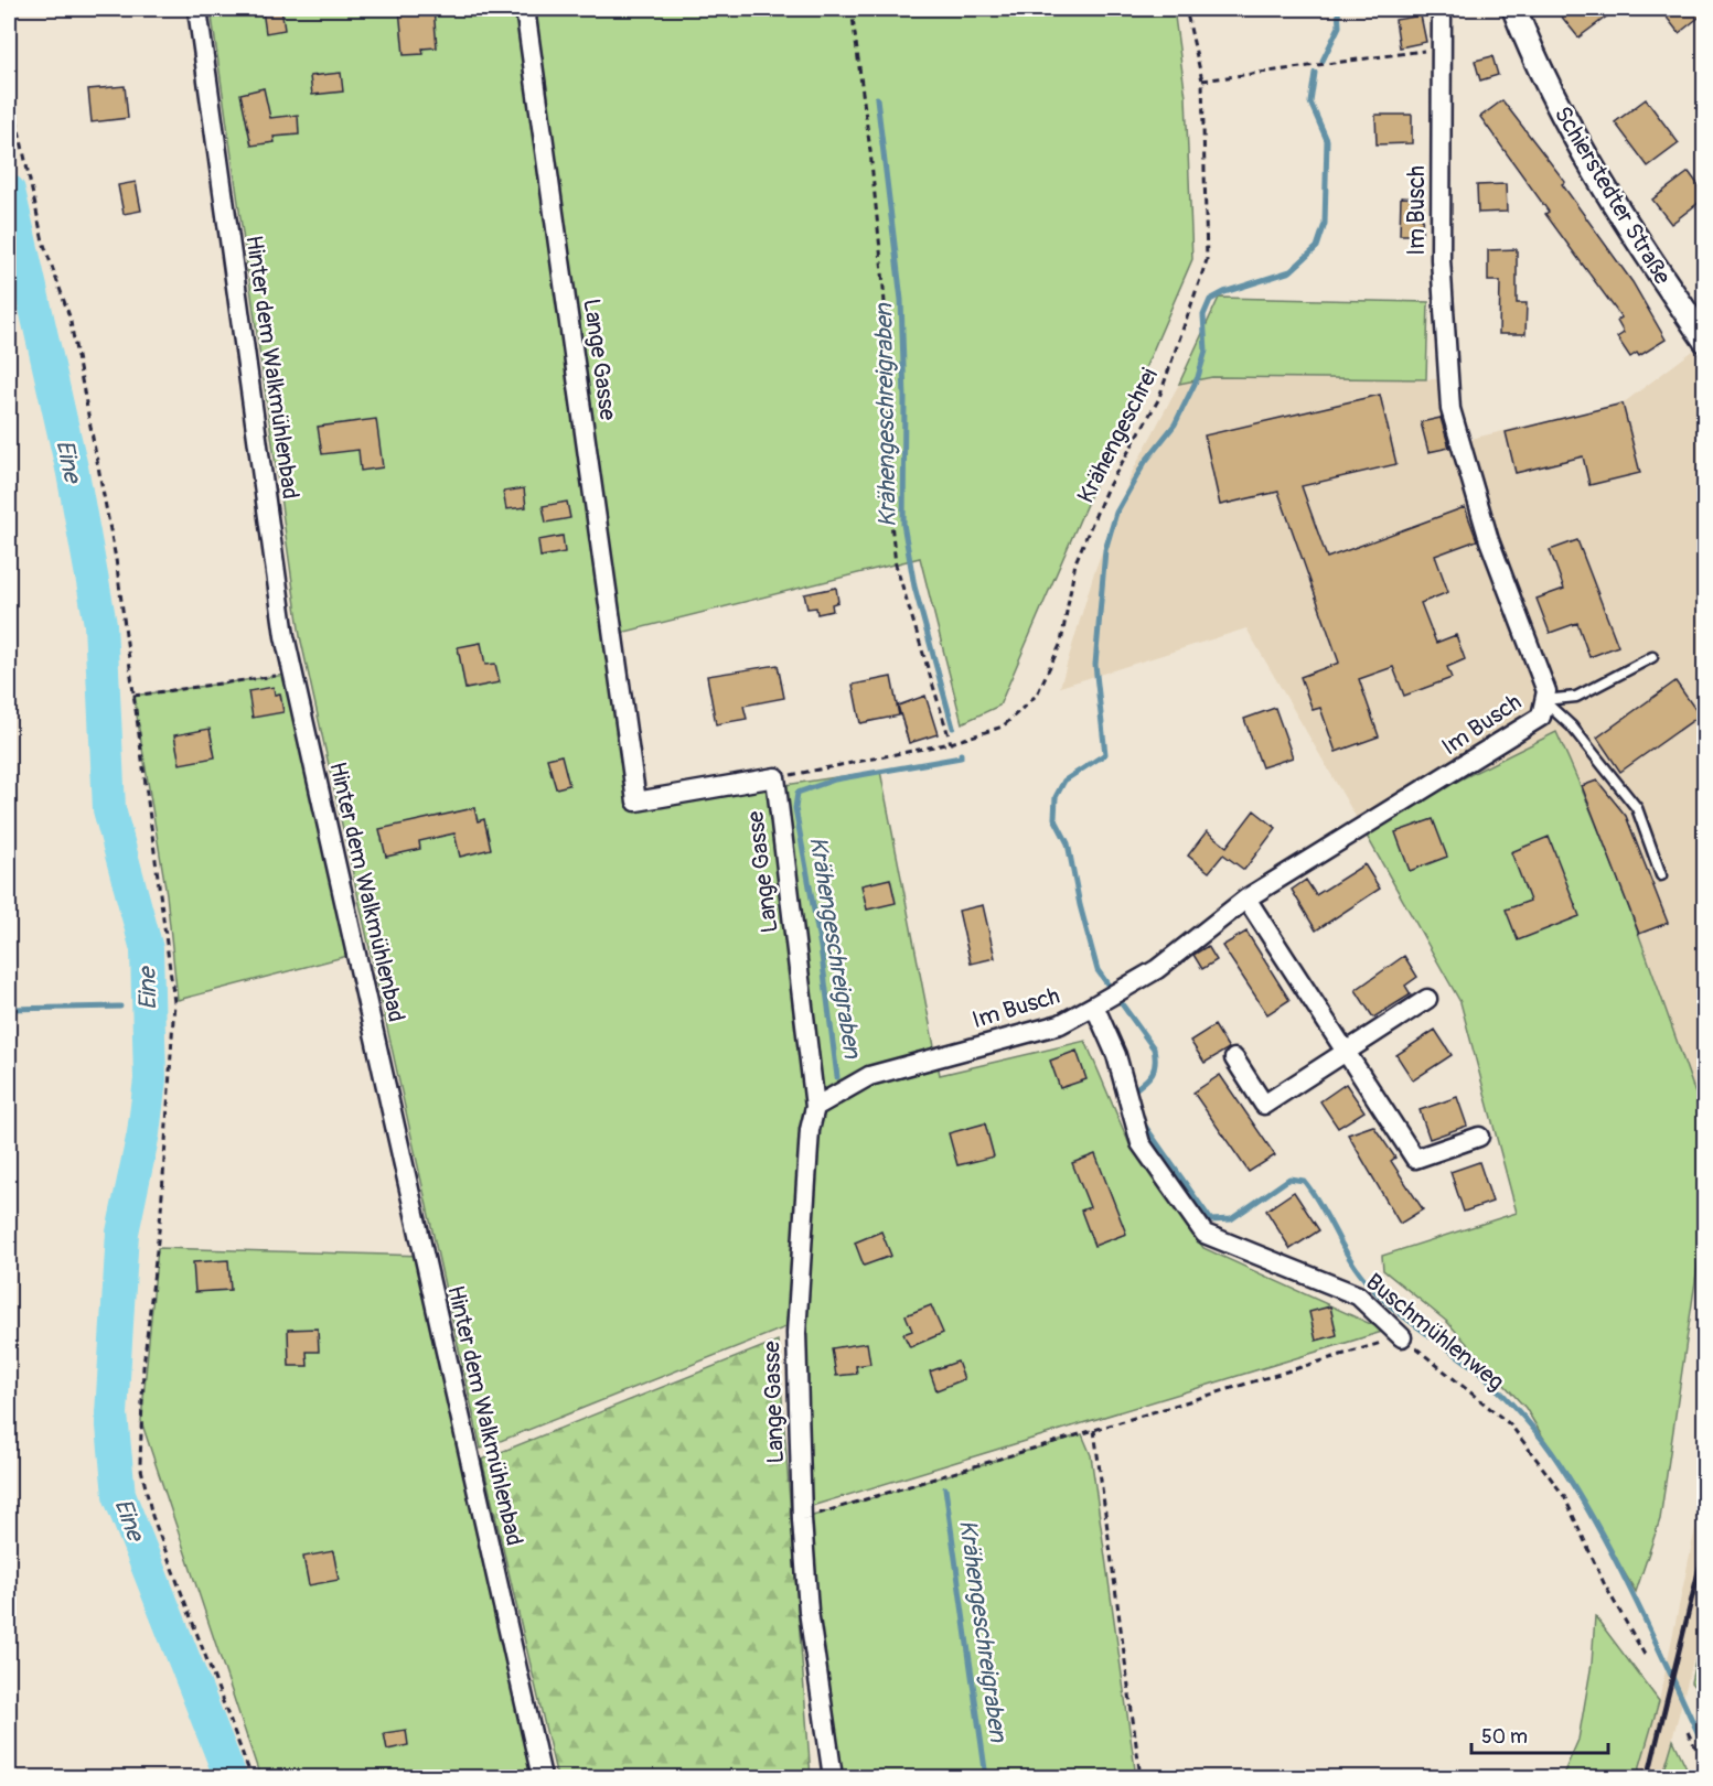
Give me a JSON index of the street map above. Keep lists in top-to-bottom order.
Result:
{
  "streets": {
    "street": [
      "Schierstedter Straße",
      "Im Busch",
      "Lange Gasse",
      "Hinter dem Walkmühlenbad",
      "Buschmühlenweg"
    ],
    "path": ["Krähengeschrei"]
  },
  "crossings": [
    ["Im Busch", "Lange Gasse"],
    ["Im Busch", "Buschmühlenweg"],
    ["Lange Gasse", "Krähengeschrei"]
  ],
  "water": ["Krähengeschreigraben", "Eine"],
  "scale_bar": "50 m"
}
